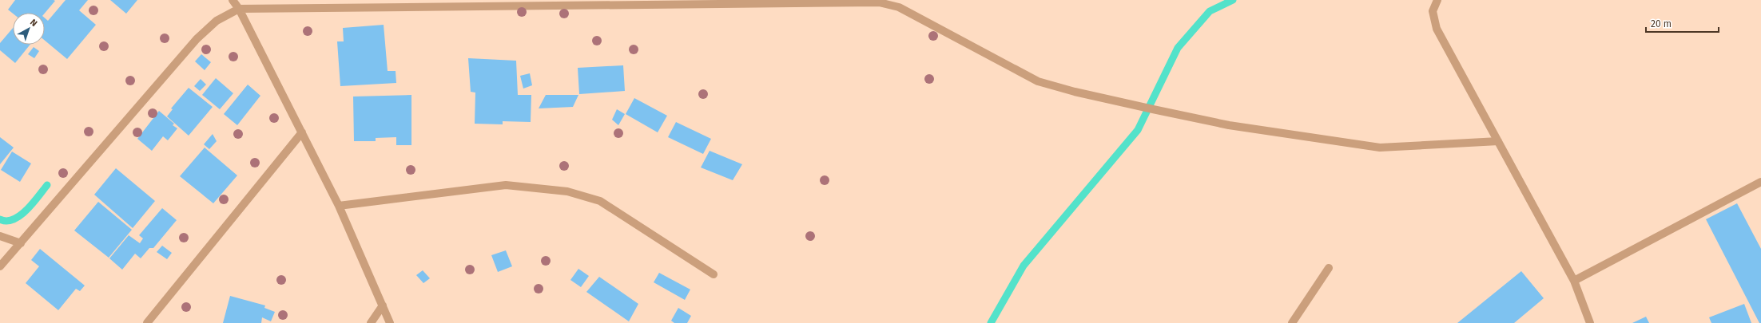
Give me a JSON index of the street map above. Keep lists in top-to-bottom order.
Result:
{
  "scale_bar": "20 m",
  "north": "top right"
}
